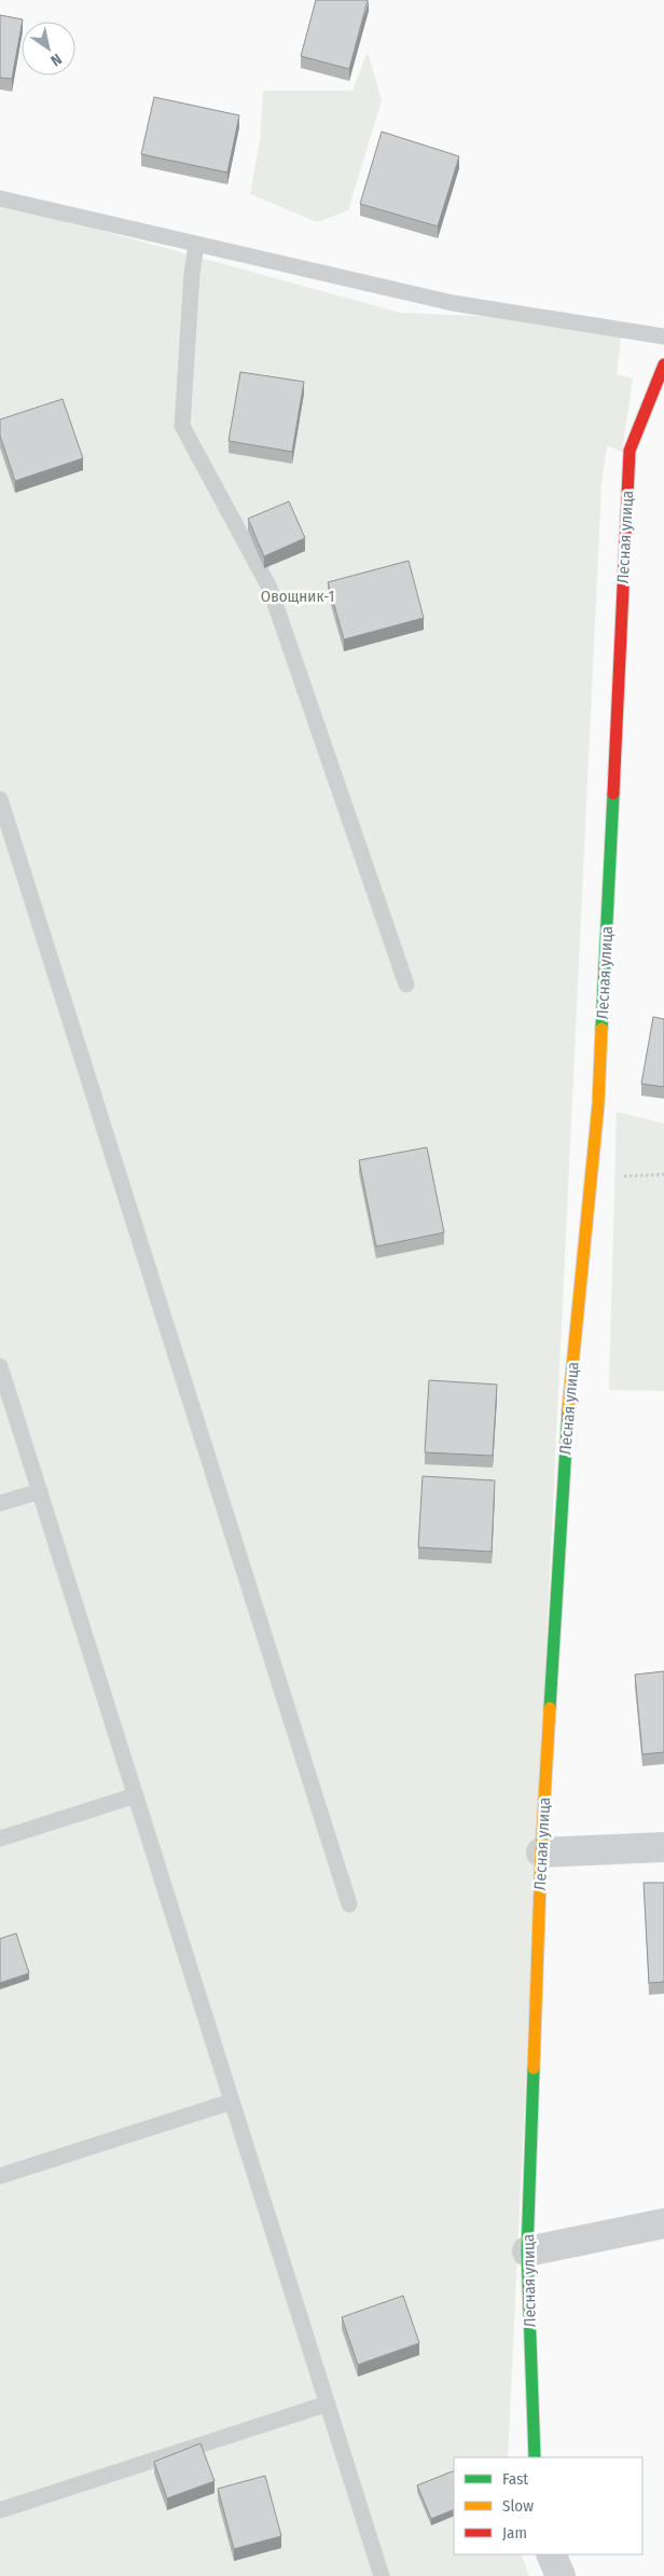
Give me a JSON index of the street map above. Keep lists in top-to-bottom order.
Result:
{
  "streets": {
    "street": ["Лесная улица"]
  },
  "parks": ["Овощник-1"],
  "legend": ["Fast", "Slow", "Jam"],
  "north": "bottom right"
}
